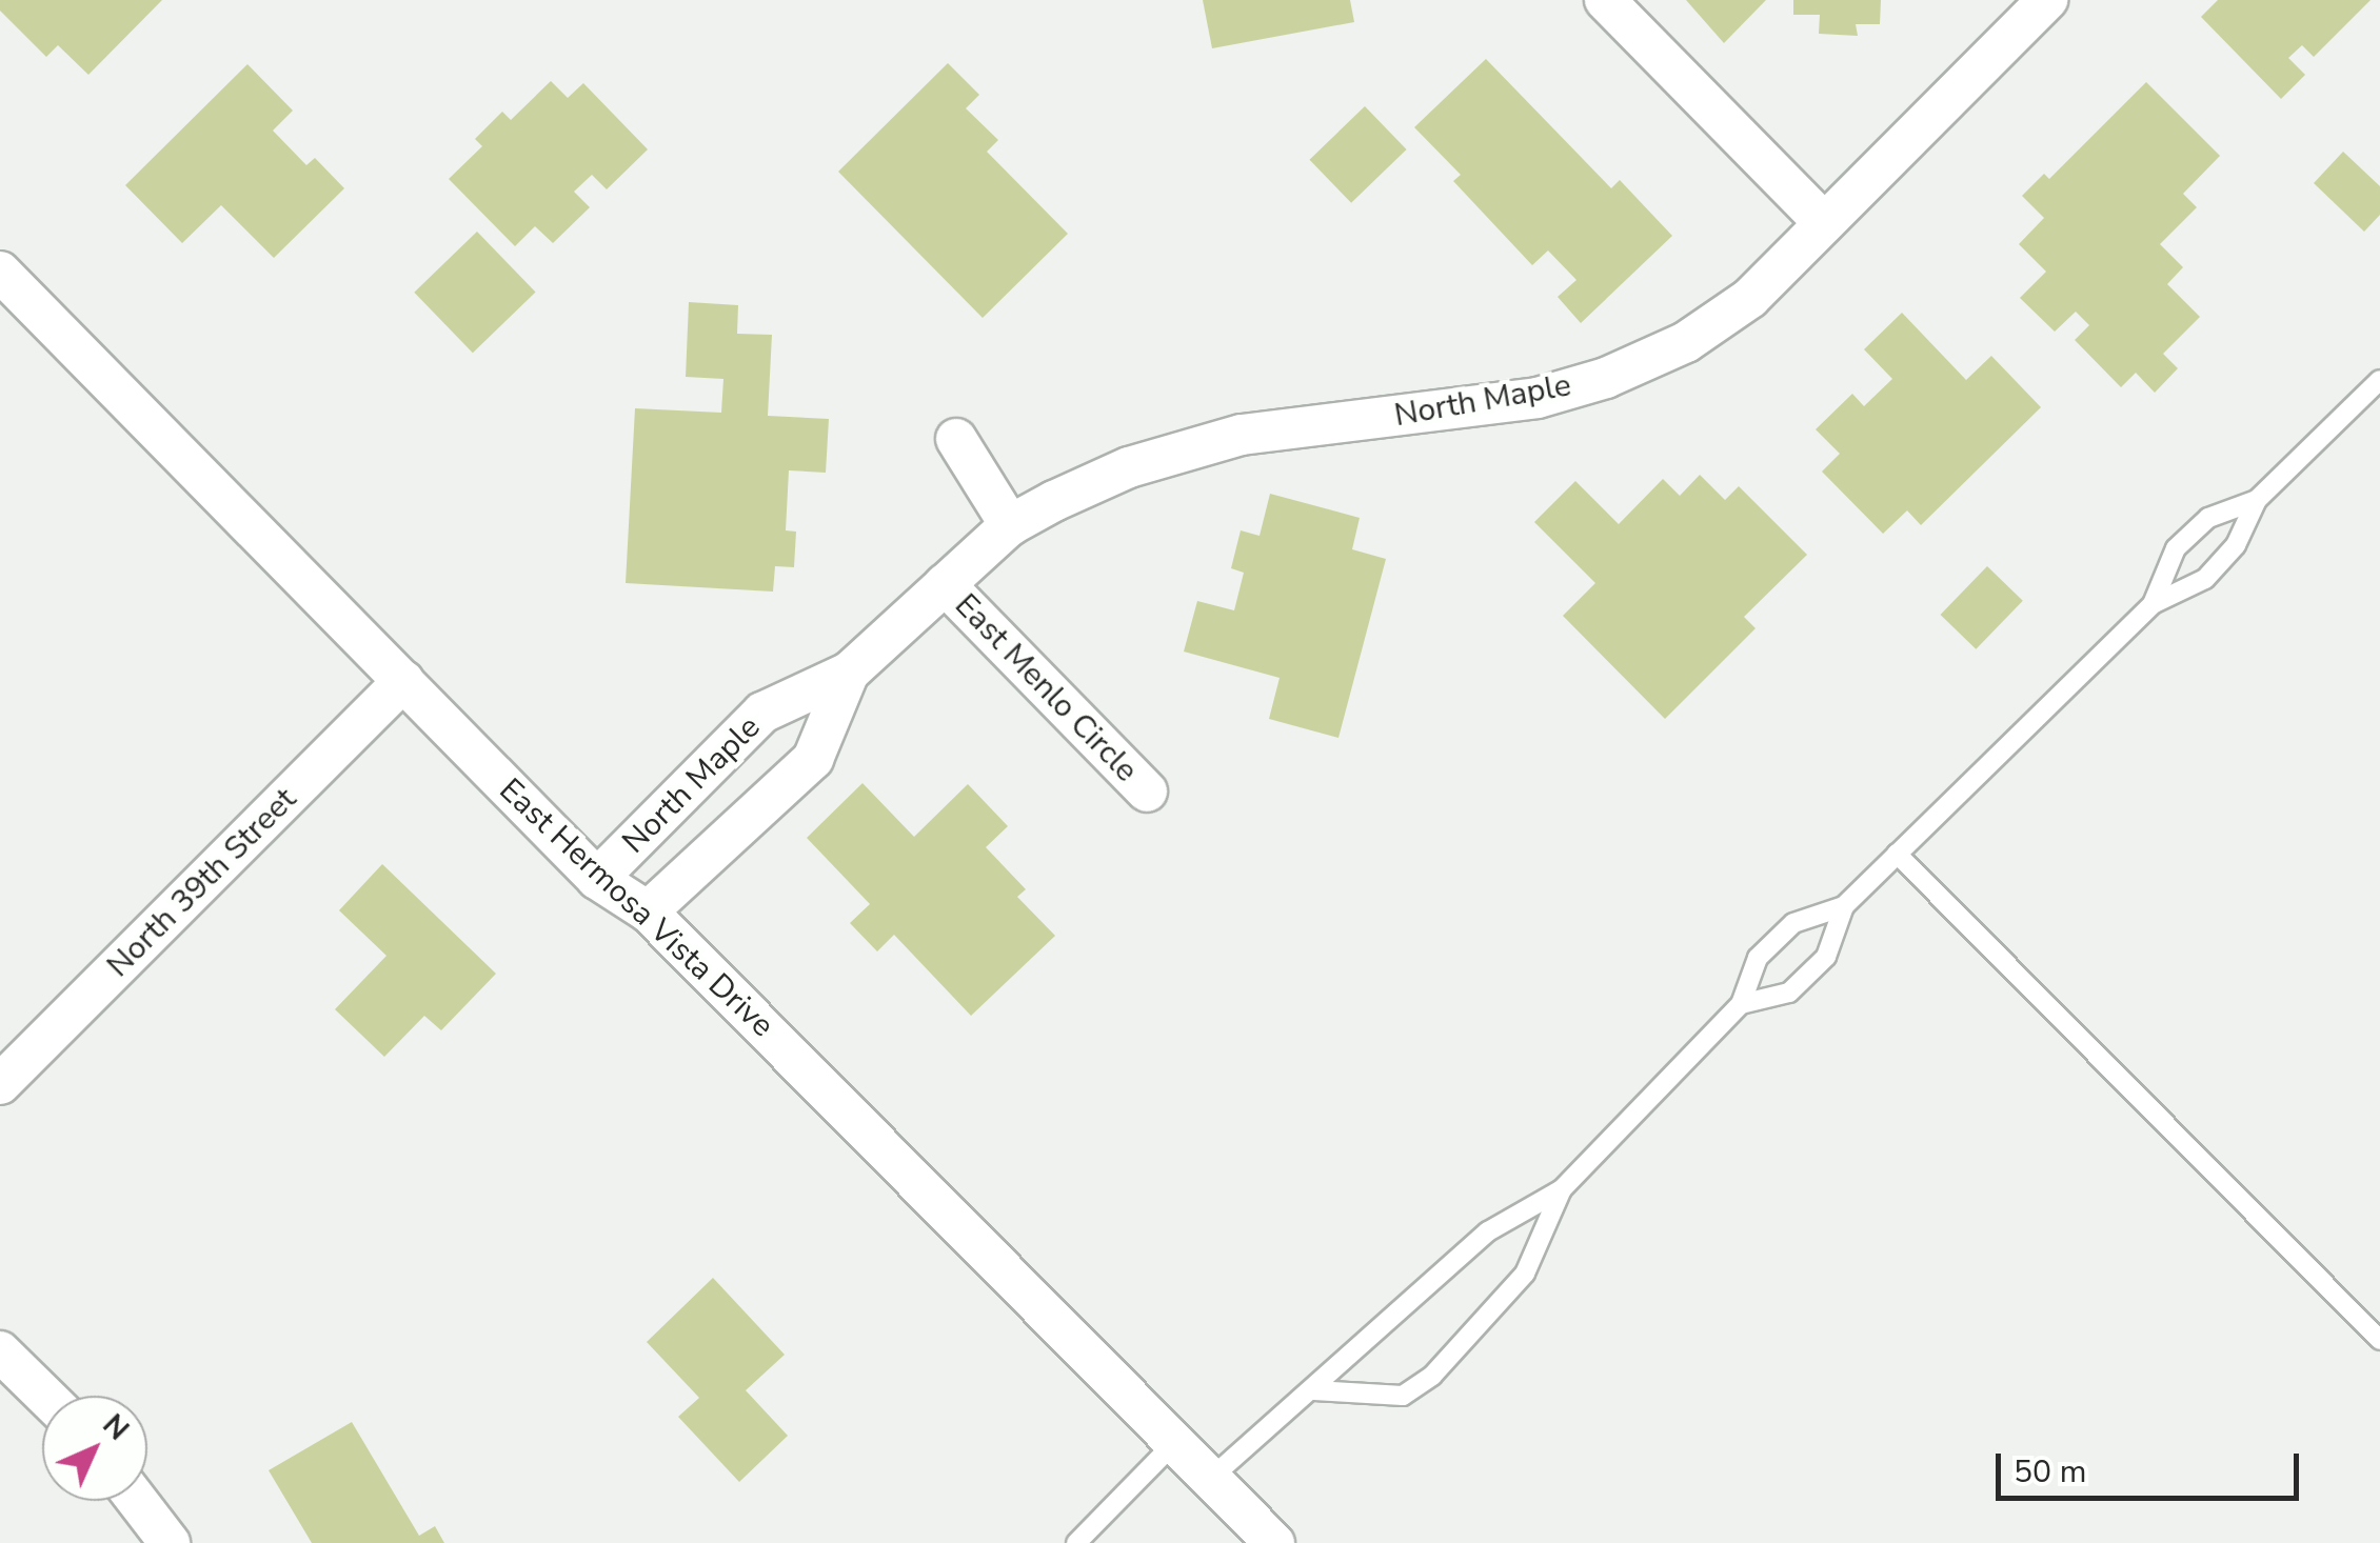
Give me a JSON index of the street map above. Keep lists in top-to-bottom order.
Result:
{
  "streets": {
    "street": [
      "North Maple",
      "East Menlo Circle",
      "North 39th Street",
      "East Hermosa Vista Drive"
    ]
  },
  "crossings": [
    ["North Maple", "East Menlo Circle"],
    ["North Maple", "East Hermosa Vista Drive"],
    ["North 39th Street", "East Hermosa Vista Drive"]
  ],
  "scale_bar": "50 m",
  "north": "top right"
}
